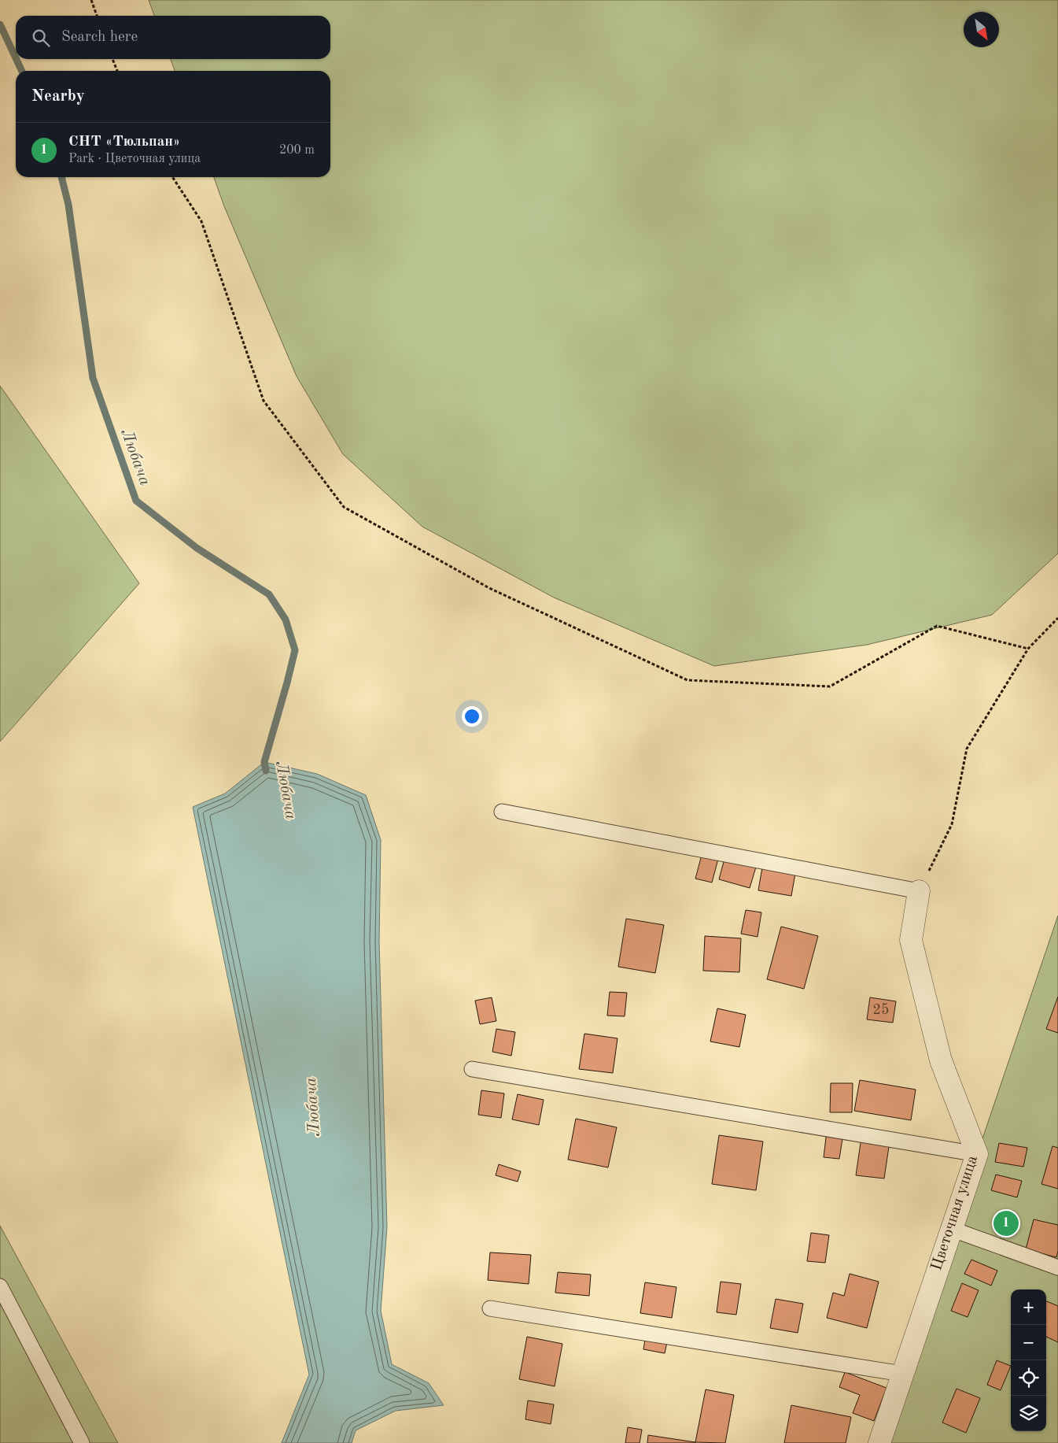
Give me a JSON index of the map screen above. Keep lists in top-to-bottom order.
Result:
{
  "streets": {
    "street": ["Цветочная улица"]
  },
  "water": ["Любача"],
  "house_numbers": ["25"],
  "north": "bottom right",
  "page": {
    "search": "Search here",
    "heading": "Nearby",
    "list": [
      {
        "mark": "1",
        "name": "СНТ «Тюльпан»",
        "note": "Park · Цветочная улица",
        "value": "200 m"
      }
    ],
    "pins": "1",
    "map_buttons": ["+", "−"]
  }
}
